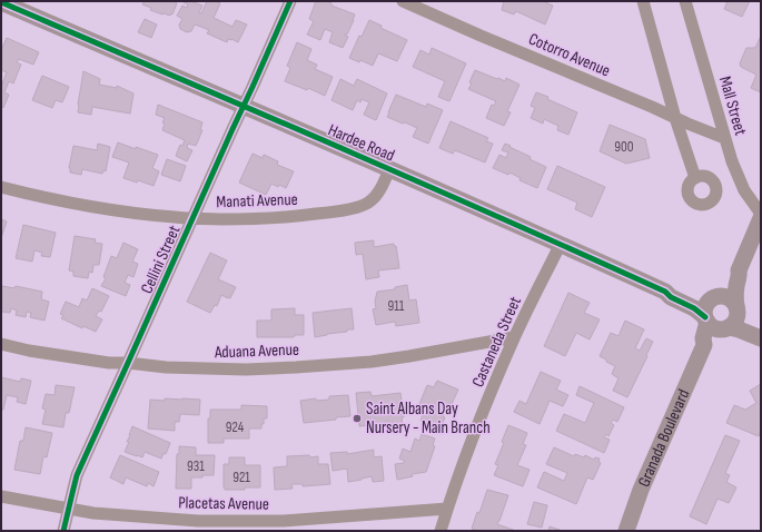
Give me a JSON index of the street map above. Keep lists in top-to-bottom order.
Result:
{
  "streets": {
    "street": [
      "Cotorro Avenue",
      "Mall Street",
      "Hardee Road",
      "Manati Avenue",
      "Cellini Street",
      "Castaneda Street",
      "Aduana Avenue",
      "Granada Boulevard",
      "Placetas Avenue"
    ]
  },
  "crossings": [
    ["Cotorro Avenue", "Mall Street"],
    ["Hardee Road", "Manati Avenue"],
    ["Hardee Road", "Cellini Street"],
    ["Hardee Road", "Castaneda Street"],
    ["Hardee Road", "Granada Boulevard"],
    ["Manati Avenue", "Cellini Street"],
    ["Cellini Street", "Aduana Avenue"],
    ["Cellini Street", "Placetas Avenue"],
    ["Castaneda Street", "Aduana Avenue"],
    ["Castaneda Street", "Placetas Avenue"]
  ],
  "places": ["Saint Albans Day Nursery - Main Branch"],
  "house_numbers": [
    "900",
    "911",
    "924",
    "931",
    "921"
  ]
}
